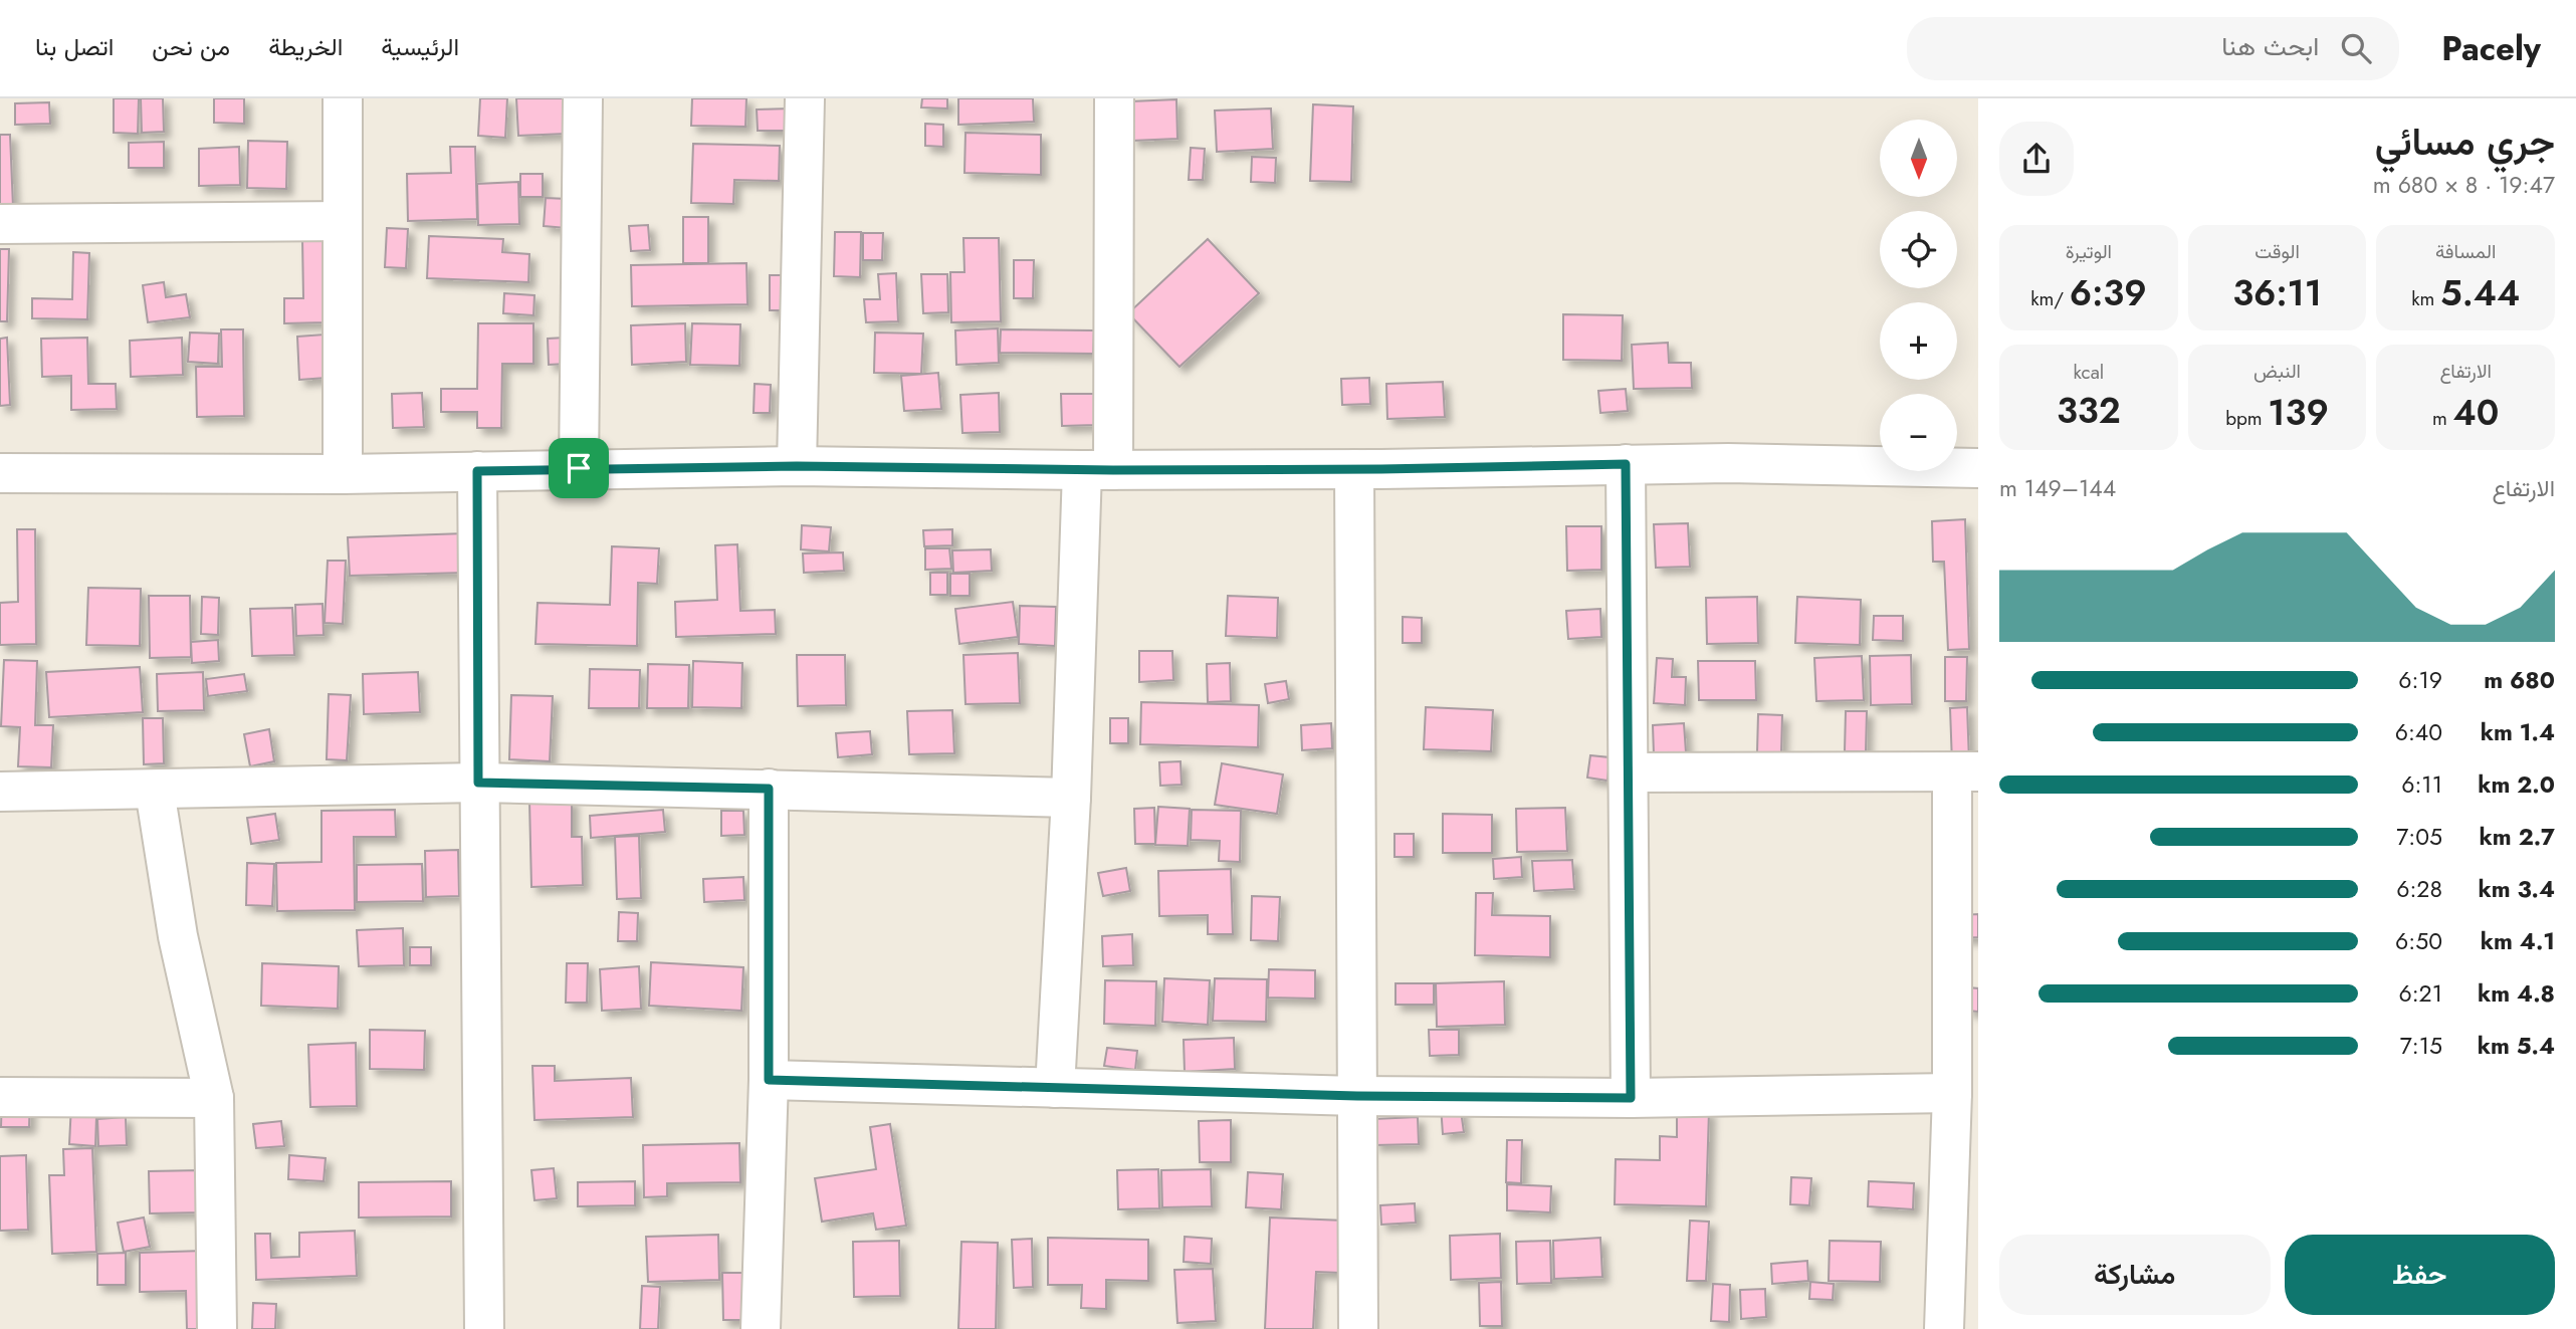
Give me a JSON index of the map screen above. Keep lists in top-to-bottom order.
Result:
{
  "north": "bottom",
  "page": {
    "header": "Pacely",
    "search": "ابحث هنا",
    "nav": [
      "الرئيسية",
      "الخريطة",
      "من نحن",
      "اتصل بنا"
    ],
    "heading": ["جري مسائي", "19:47 · 8 × 680 m"],
    "map_buttons": ["+", "−"],
    "stats": [
      ["المسافة", "5.44 km"],
      ["الوقت", "36:11"],
      ["الوتيرة", "6:39 /km"],
      ["الارتفاع", "40 m"],
      ["النبض", "139 bpm"],
      ["kcal", "332"]
    ],
    "chart": ["الارتفاع", "144–149 m"],
    "list": [
      {
        "name": "680 m",
        "note": "6:19"
      },
      {
        "name": "1.4 km",
        "note": "6:40"
      },
      {
        "name": "2.0 km",
        "note": "6:11"
      },
      {
        "name": "2.7 km",
        "note": "7:05"
      },
      {
        "name": "3.4 km",
        "note": "6:28"
      },
      {
        "name": "4.1 km",
        "note": "6:50"
      },
      {
        "name": "4.8 km",
        "note": "6:21"
      },
      {
        "name": "5.4 km",
        "note": "7:15"
      }
    ],
    "buttons": ["حفظ", "مشاركة"]
  }
}
